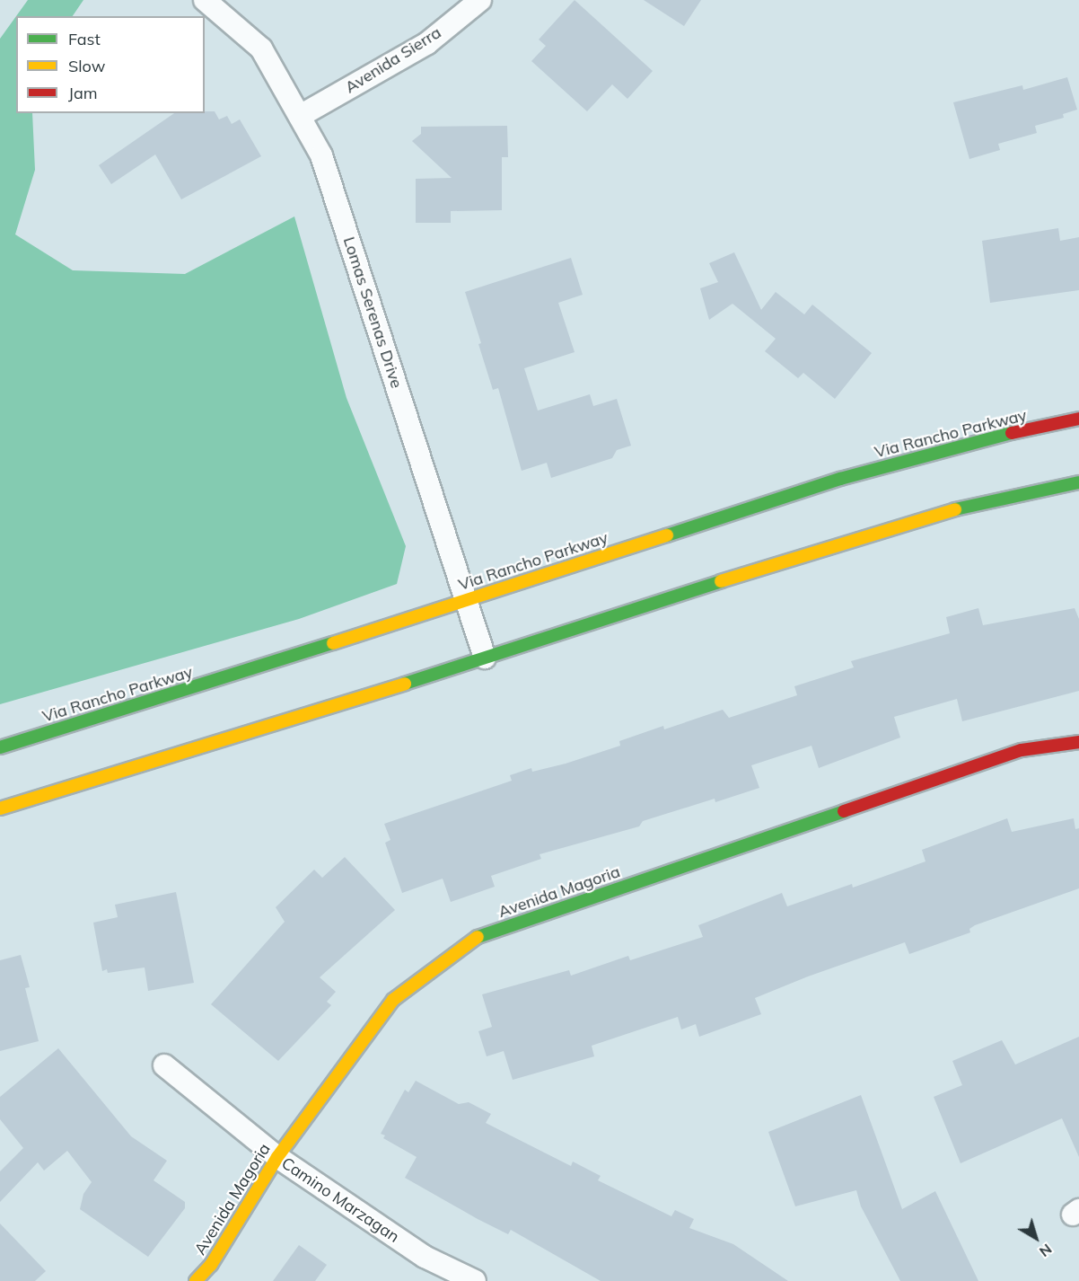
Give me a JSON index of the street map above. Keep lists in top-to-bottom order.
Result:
{
  "streets": {
    "main road": ["Via Rancho Parkway", "Avenida Magoria"],
    "street": ["Avenida Sierra", "Lomas Serenas Drive", "Camino Marzagan"]
  },
  "crossings": [
    ["Avenida Sierra", "Lomas Serenas Drive"],
    ["Lomas Serenas Drive", "Via Rancho Parkway"],
    ["Avenida Magoria", "Camino Marzagan"]
  ],
  "legend": ["Fast", "Slow", "Jam"],
  "north": "bottom right"
}
